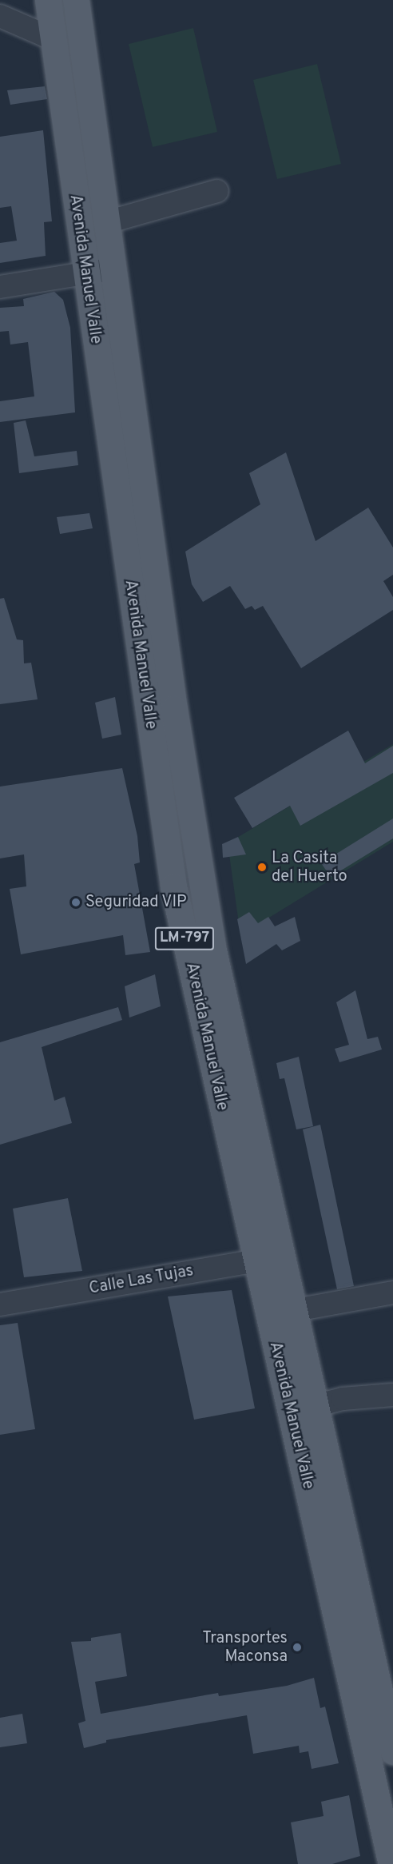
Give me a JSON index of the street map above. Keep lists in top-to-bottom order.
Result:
{
  "streets": {
    "main road": ["Avenida Manuel Valle", "LM-797"],
    "street": ["Calle Las Tujas"]
  },
  "crossings": [
    ["Avenida Manuel Valle", "Calle Las Tujas"]
  ],
  "places": ["La Casita del Huerto", "Seguridad VIP", "Transportes Maconsa"]
}
